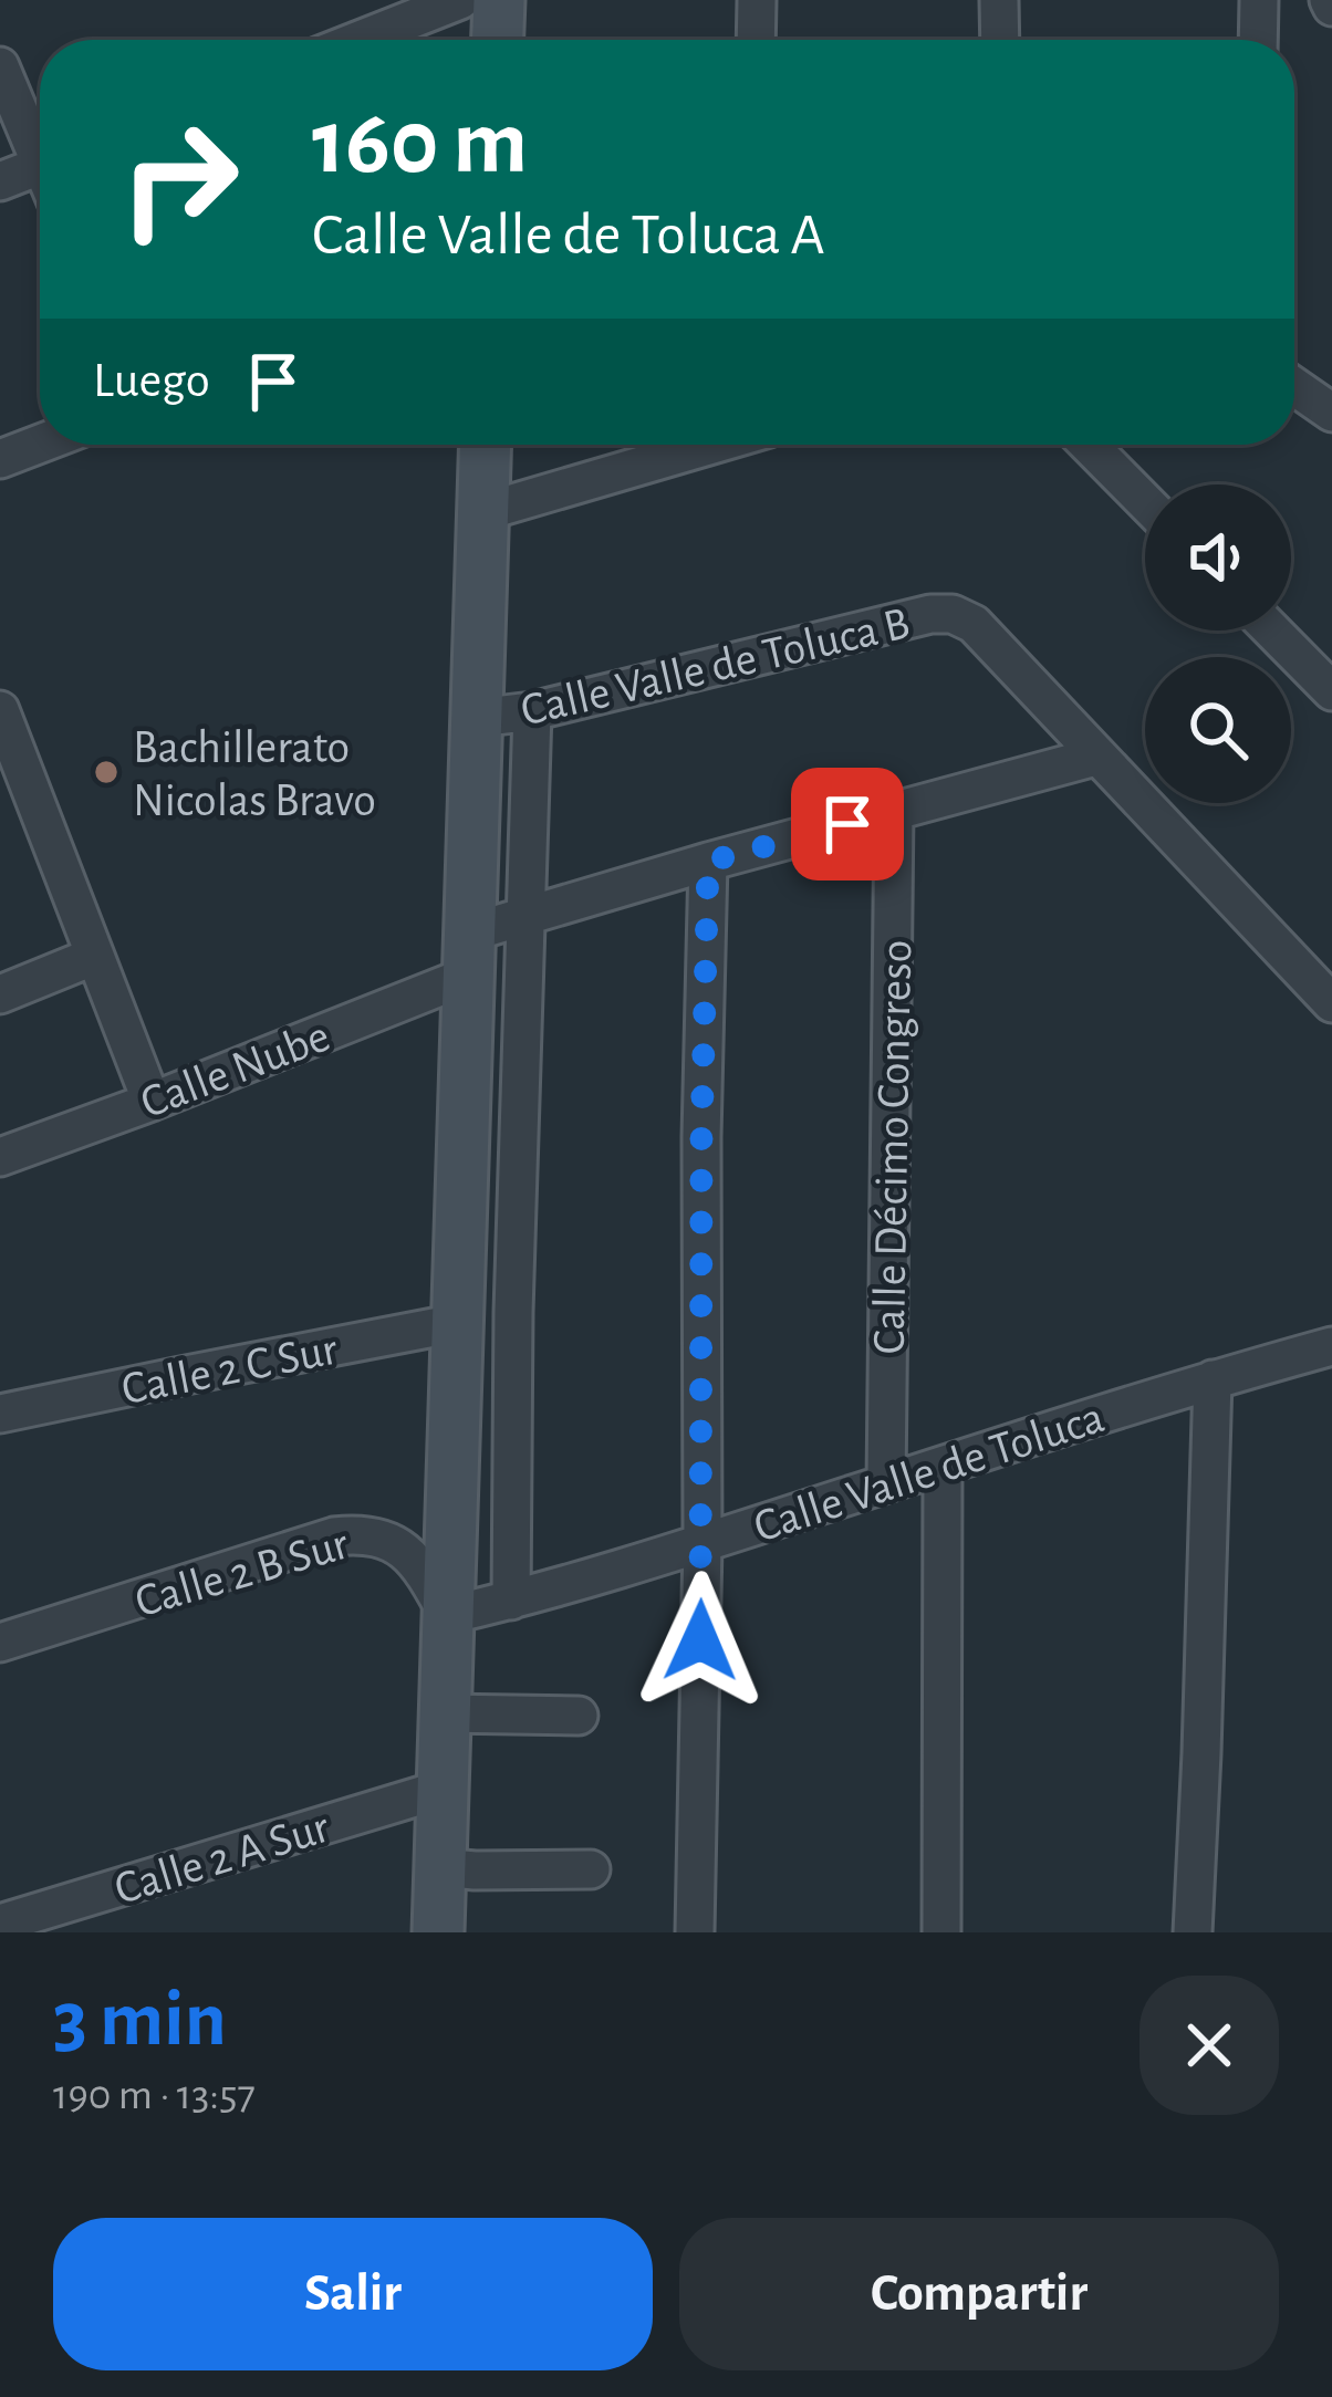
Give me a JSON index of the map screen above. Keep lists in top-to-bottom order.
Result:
{
  "streets": {
    "street": [
      "Calle Valle de Toluca B",
      "Calle Nube",
      "Calle Décimo Congreso",
      "Calle 2 C Sur",
      "Calle Valle de Toluca",
      "Calle 2 B Sur",
      "Calle 2 A Sur"
    ]
  },
  "crossings": [
    ["Calle Valle de Toluca B", "Calle Nube"],
    ["Calle Nube", "Calle Décimo Congreso"],
    ["Calle Décimo Congreso", "Calle Valle de Toluca"],
    ["Calle Valle de Toluca", "Calle 2 B Sur"]
  ],
  "places": ["Bachillerato Nicolas Bravo"],
  "page": {
    "turn": ["160 m", "Calle Valle de Toluca A"],
    "then": "Luego",
    "heading": ["3 min", "190 m · 13:57"],
    "buttons": ["Salir", "Compartir"]
  }
}
